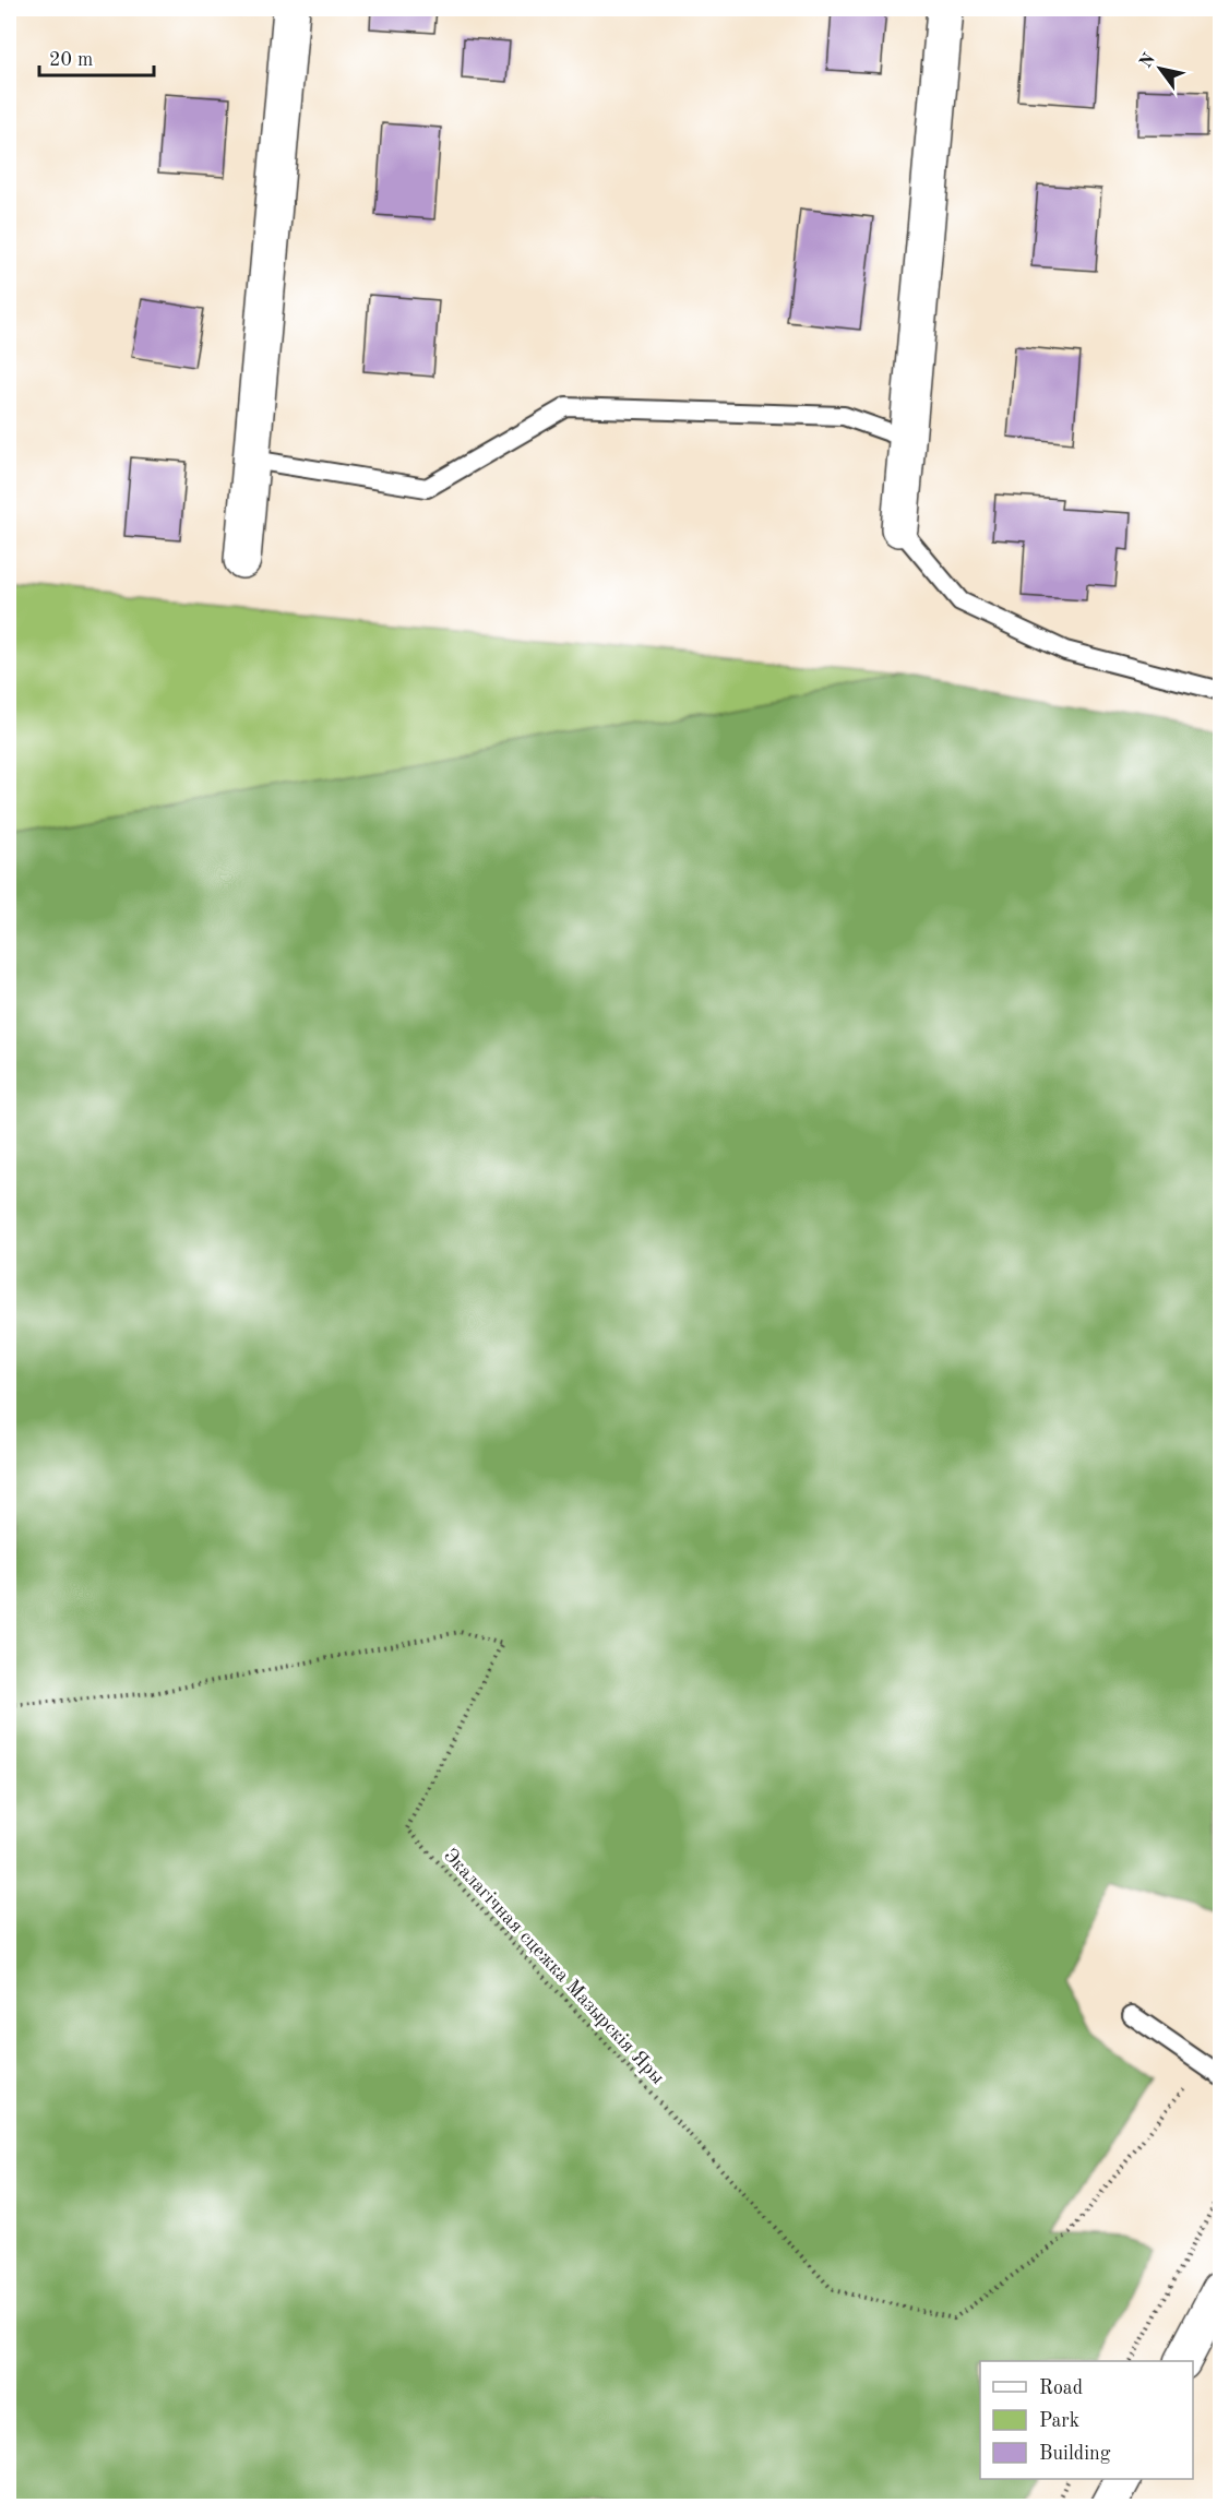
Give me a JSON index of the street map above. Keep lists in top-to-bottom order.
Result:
{
  "streets": {
    "path": ["Экалагічная сцежка Мазырскія Яры"]
  },
  "legend": ["Road", "Park", "Building"],
  "scale_bar": "20 m",
  "north": "top left"
}
